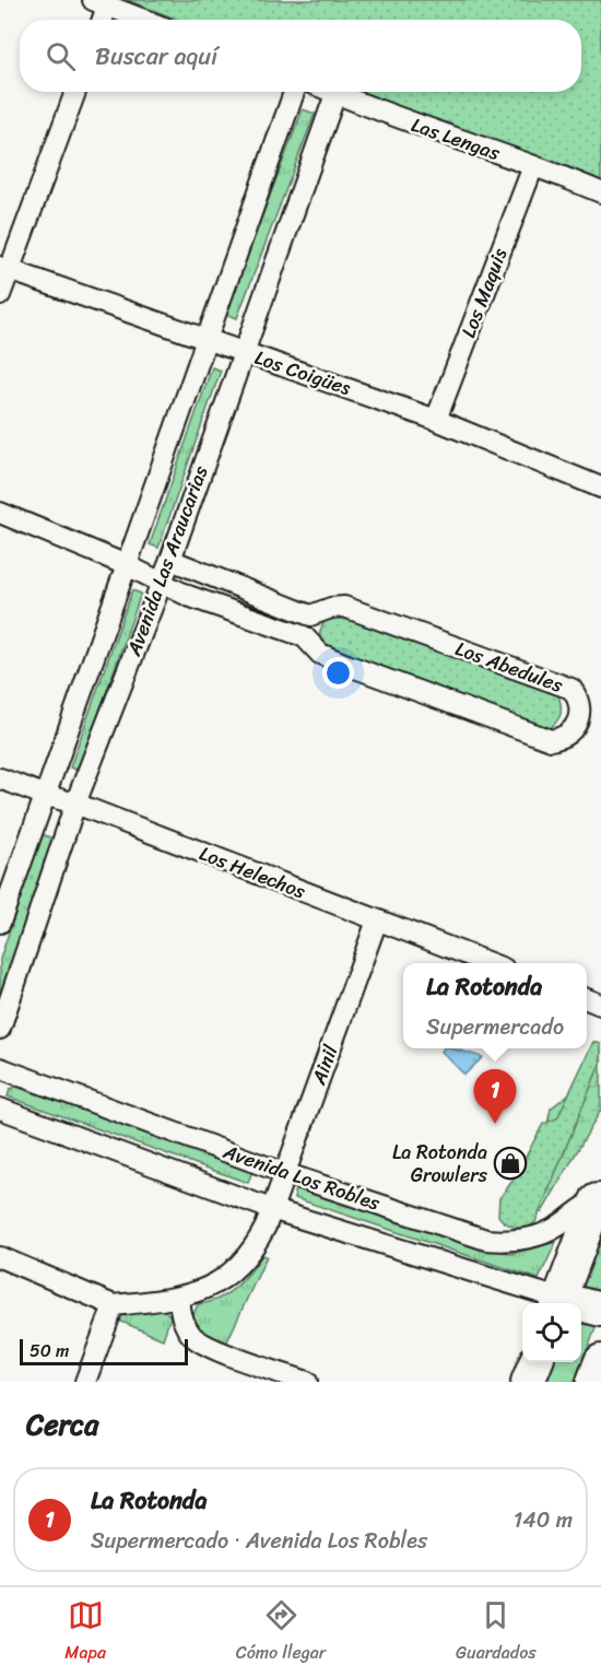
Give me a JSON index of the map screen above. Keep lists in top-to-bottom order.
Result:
{
  "streets": {
    "main road": ["Avenida Los Robles"],
    "street": [
      "Las Lengas",
      "Los Maquis",
      "Los Coigües",
      "Avenida Las Araucarias",
      "Los Abedules",
      "Los Helechos",
      "Ainil"
    ]
  },
  "crossings": [
    ["Las Lengas", "Los Maquis"],
    ["Las Lengas", "Avenida Las Araucarias"],
    ["Los Maquis", "Los Coigües"],
    ["Los Coigües", "Avenida Las Araucarias"],
    ["Avenida Las Araucarias", "Los Abedules"],
    ["Avenida Las Araucarias", "Los Helechos"],
    ["Los Helechos", "Ainil"],
    ["Ainil", "Avenida Los Robles"]
  ],
  "places": {
    "shop": ["La Rotonda Growlers"]
  },
  "scale_bar": "50 m",
  "page": {
    "search": "Buscar aquí",
    "popup": ["La Rotonda", "Supermercado"],
    "pins": "1",
    "scale": "50 m",
    "heading": "Cerca",
    "list": [
      {
        "mark": "1",
        "name": "La Rotonda",
        "note": "Supermercado · Avenida Los Robles",
        "value": "140 m"
      }
    ],
    "nav": ["Mapa", "Cómo llegar", "Guardados"]
  }
}
